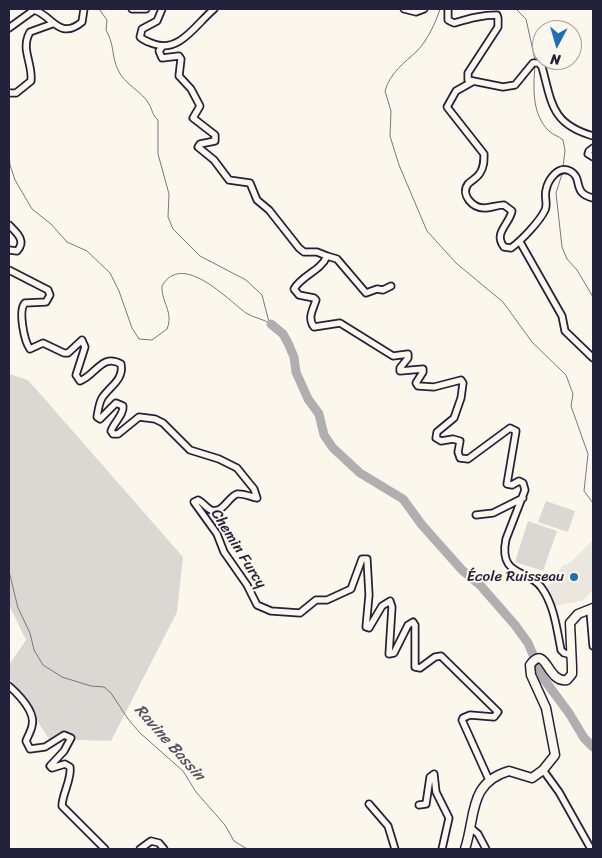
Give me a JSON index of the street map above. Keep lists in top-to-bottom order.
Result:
{
  "streets": {
    "street": ["Chemin Furcy"]
  },
  "water": ["Ravine Bassin"],
  "places": ["École Ruisseau"],
  "north": "bottom"
}
